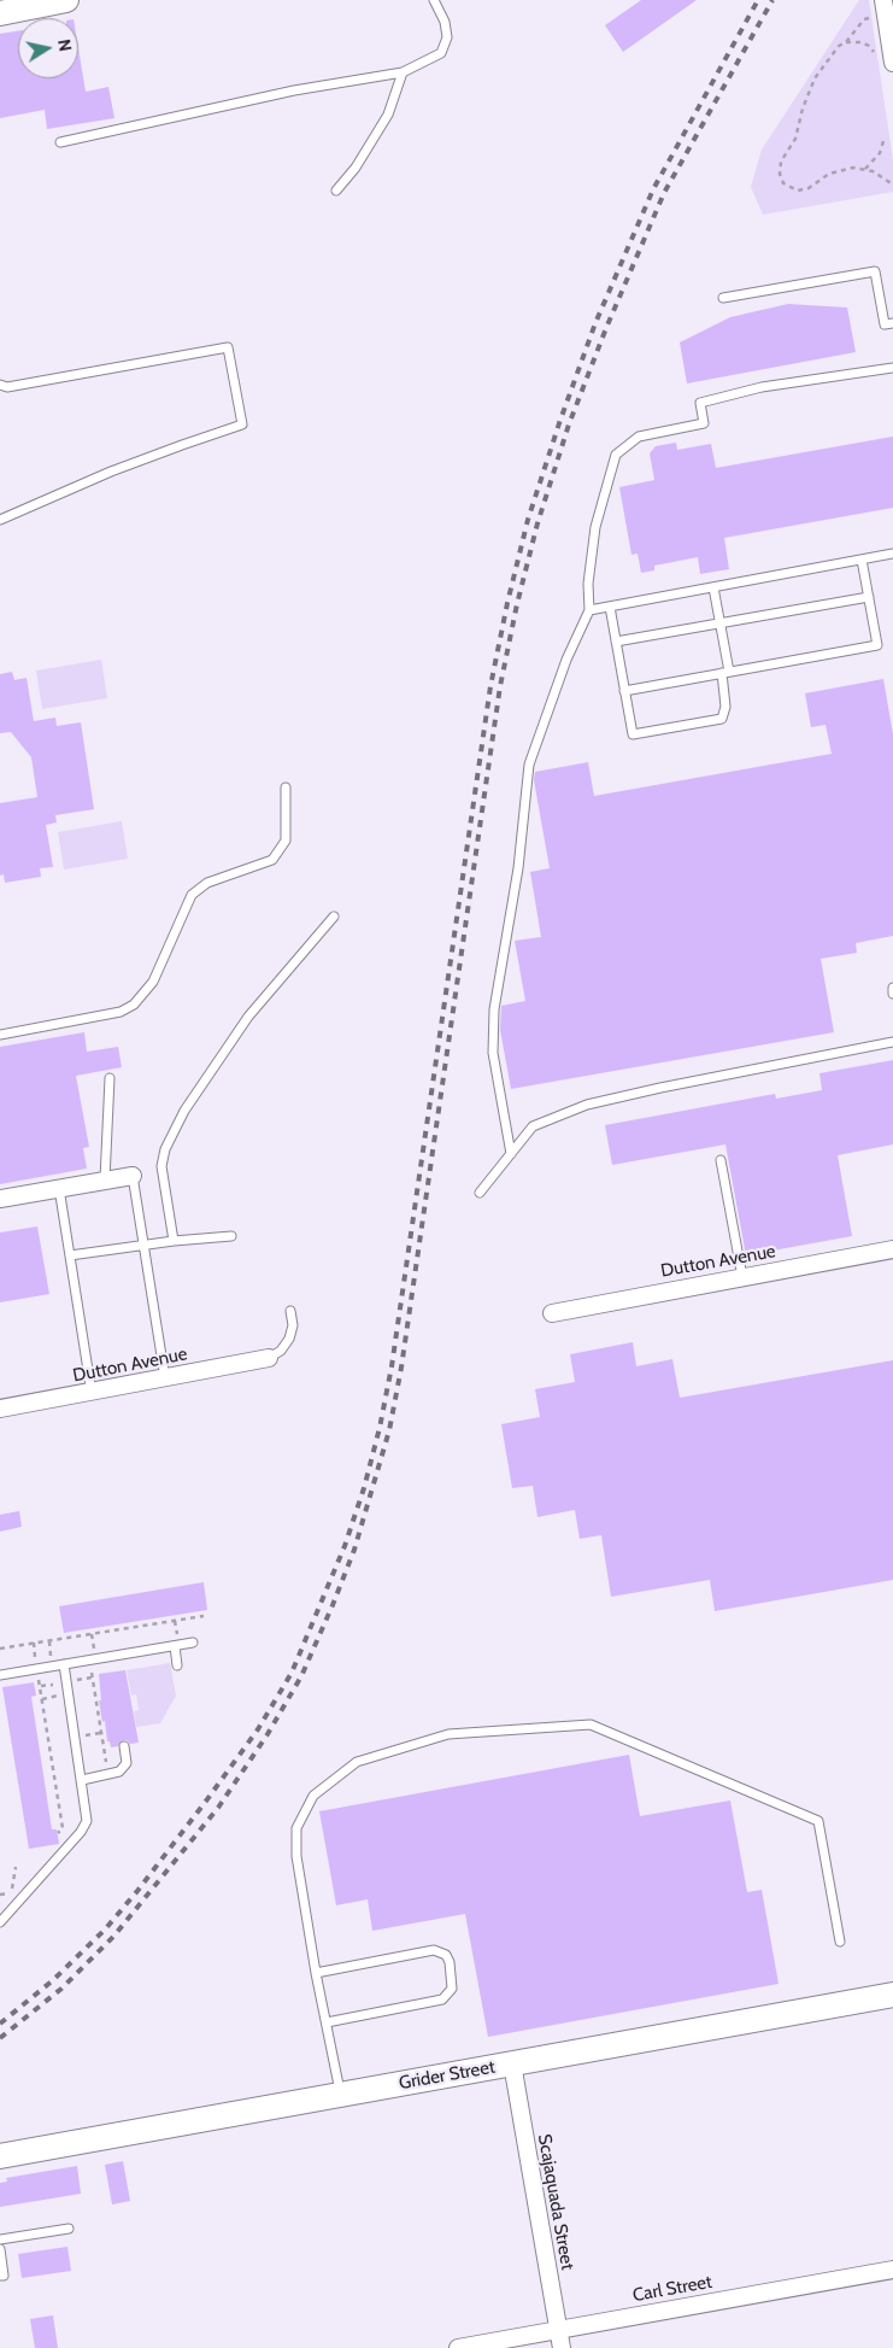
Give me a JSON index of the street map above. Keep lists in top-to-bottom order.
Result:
{
  "streets": {
    "street": [
      "Dutton Avenue",
      "Grider Street",
      "Scajaquada Street",
      "Carl Street"
    ]
  },
  "crossings": [
    ["Grider Street", "Scajaquada Street"],
    ["Scajaquada Street", "Carl Street"]
  ],
  "north": "right"
}
